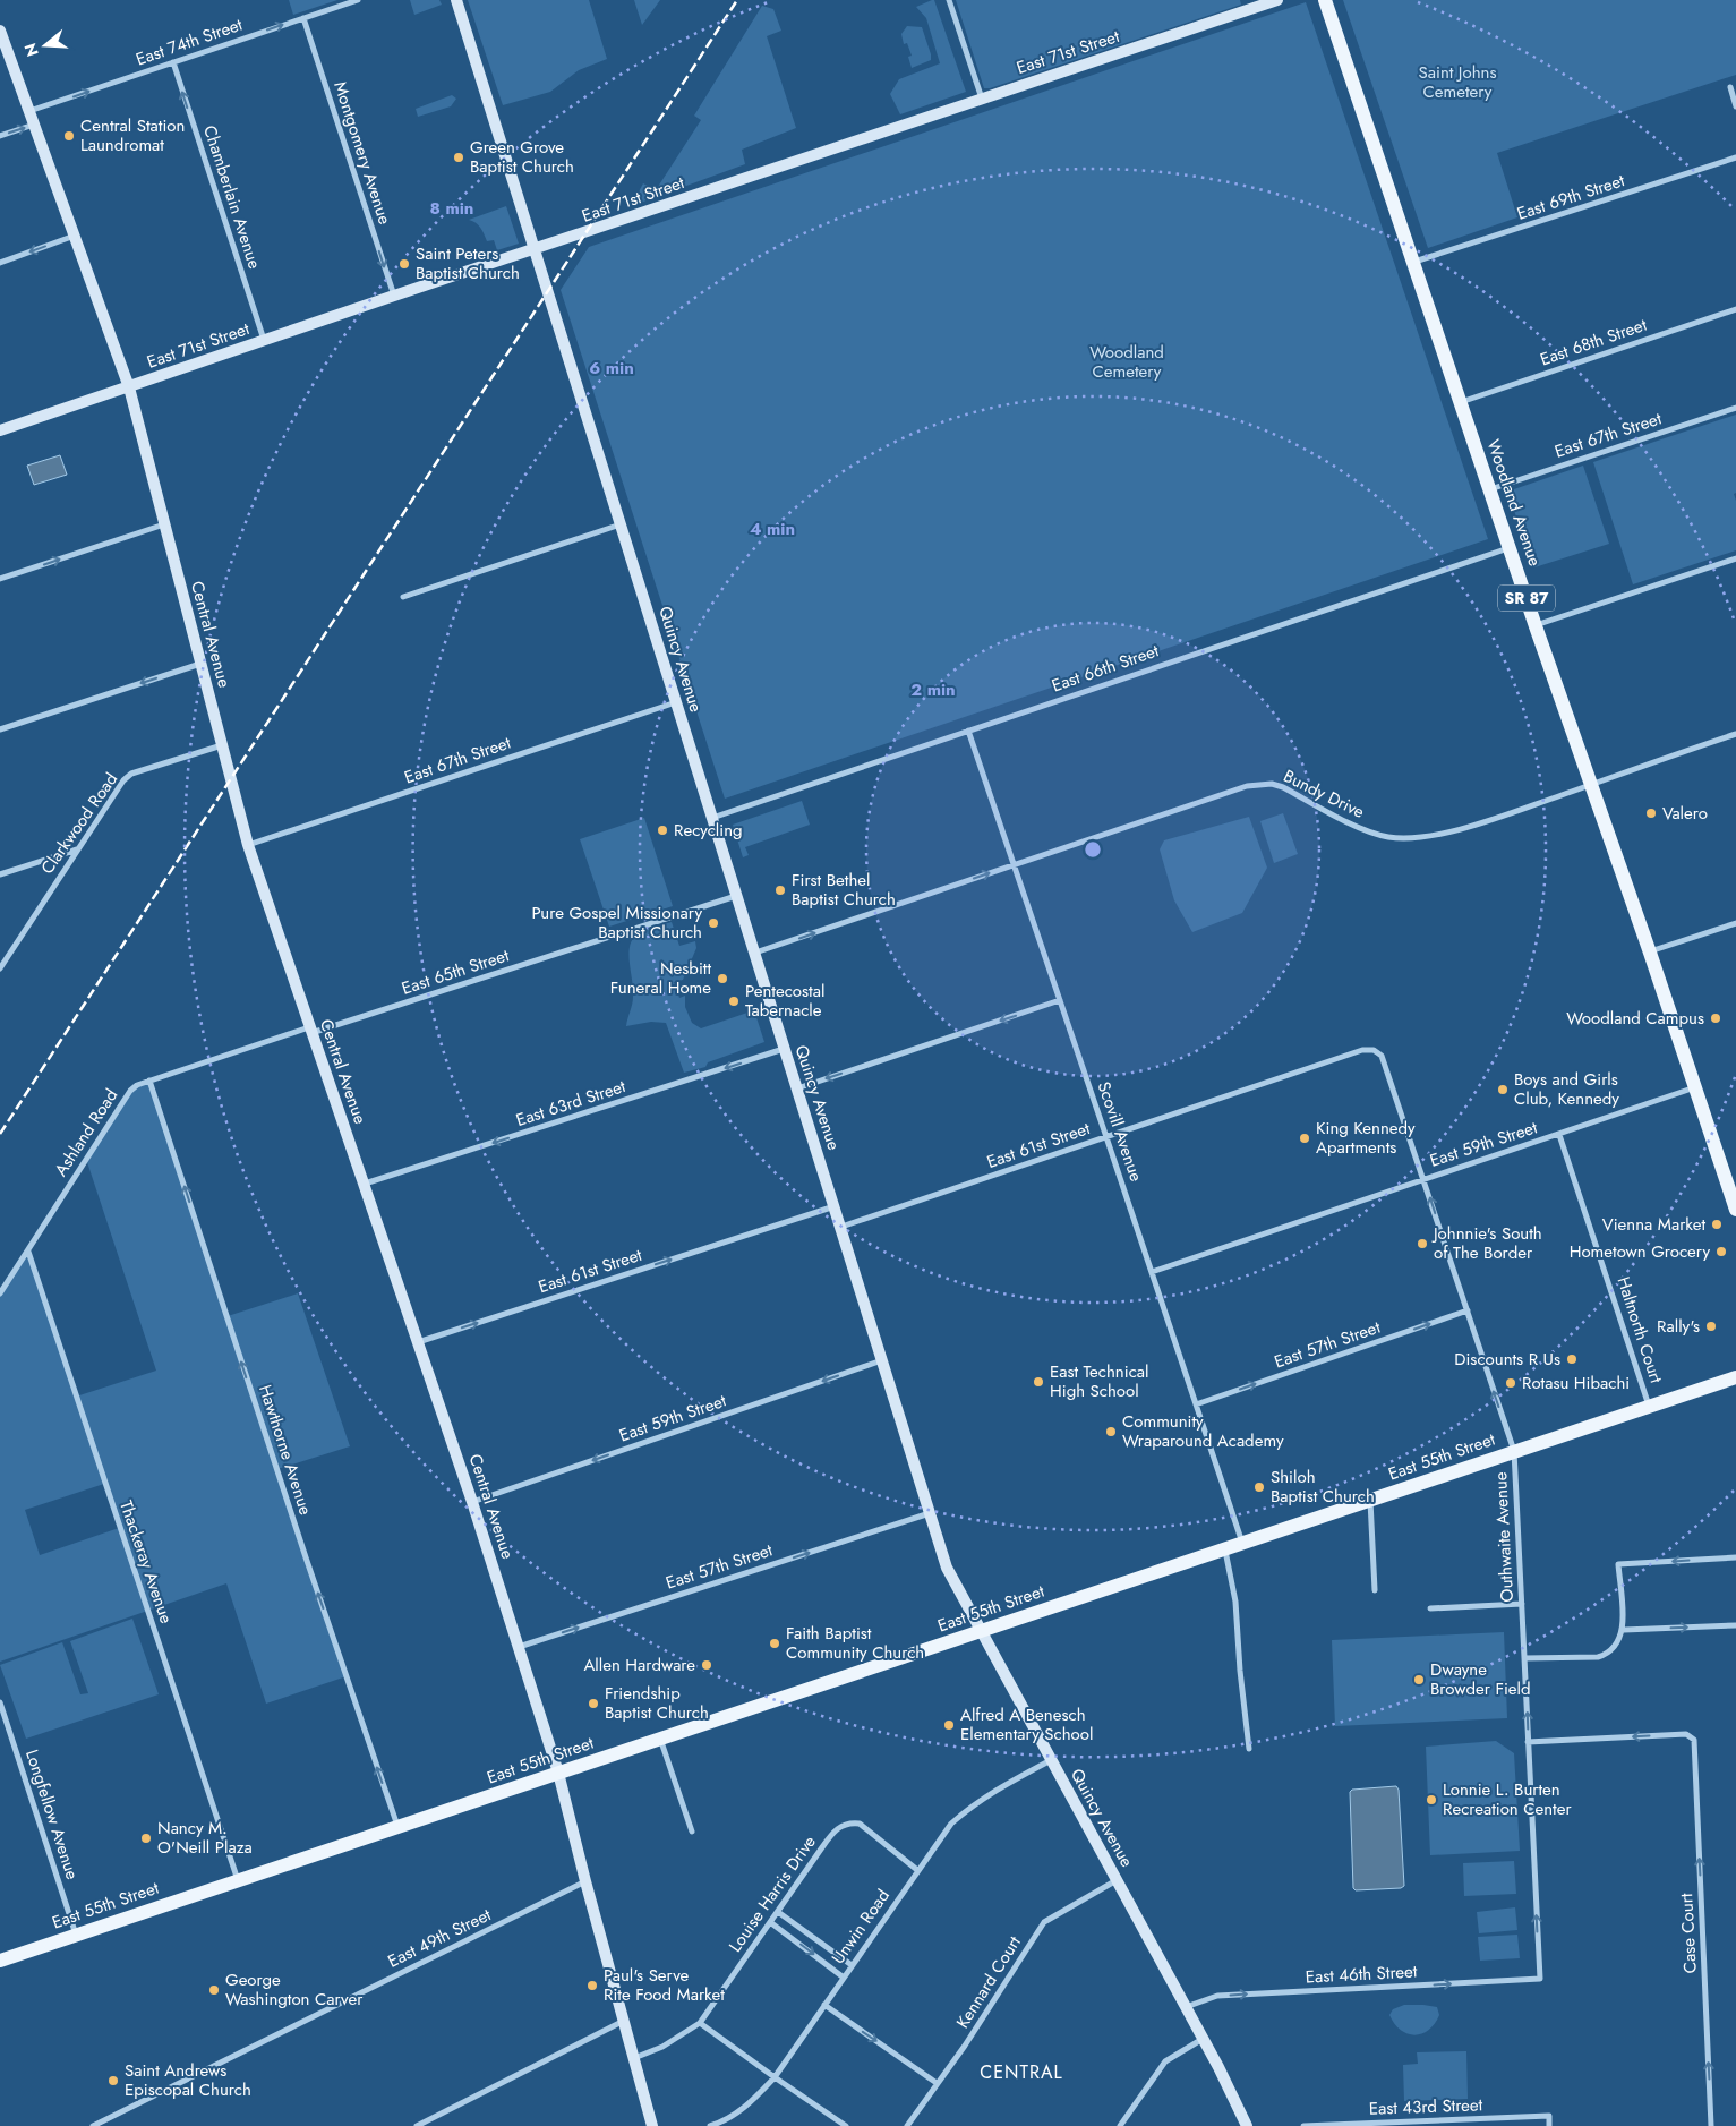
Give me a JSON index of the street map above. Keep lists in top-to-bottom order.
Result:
{
  "streets": {
    "main road": ["Woodland Avenue", "SR 87", "East 55th Street"],
    "street": [
      "East 74th Street",
      "East 71st Street",
      "Montgomery Avenue",
      "Chamberlain Avenue",
      "East 69th Street",
      "East 68th Street",
      "East 67th Street",
      "Central Avenue",
      "Quincy Avenue",
      "East 66th Street",
      "Bundy Drive",
      "Clarkwood Road",
      "East 65th Street",
      "East 63rd Street",
      "Scovill Avenue",
      "Ashland Road",
      "East 59th Street",
      "East 61st Street",
      "Haltnorth Court",
      "East 57th Street",
      "Hawthorne Avenue",
      "Outhwaite Avenue",
      "Thackeray Avenue",
      "Longfellow Avenue",
      "Louise Harris Drive",
      "Unwin Road",
      "Case Court",
      "East 49th Street",
      "East 46th Street",
      "Kennard Court",
      "East 43rd Street"
    ]
  },
  "crossings": [
    ["East 74th Street", "Montgomery Avenue"],
    ["East 74th Street", "Chamberlain Avenue"],
    ["East 74th Street", "Central Avenue"],
    ["East 71st Street", "Montgomery Avenue"],
    ["East 71st Street", "Chamberlain Avenue"],
    ["East 71st Street", "Central Avenue"],
    ["East 71st Street", "Quincy Avenue"],
    ["East 69th Street", "Woodland Avenue"],
    ["East 68th Street", "Woodland Avenue"],
    ["East 67th Street", "Woodland Avenue"],
    ["East 67th Street", "Central Avenue"],
    ["East 67th Street", "Quincy Avenue"],
    ["Woodland Avenue", "East 66th Street"],
    ["Woodland Avenue", "Bundy Drive"],
    ["Woodland Avenue", "East 59th Street"],
    ["Central Avenue", "Clarkwood Road"],
    ["Central Avenue", "East 65th Street"],
    ["Central Avenue", "East 63rd Street"],
    ["Central Avenue", "Ashland Road"],
    ["Central Avenue", "East 59th Street"],
    ["Central Avenue", "East 61st Street"],
    ["Central Avenue", "East 57th Street"],
    ["Central Avenue", "East 55th Street"],
    ["Central Avenue", "Louise Harris Drive"],
    ["Central Avenue", "East 49th Street"],
    ["Quincy Avenue", "East 66th Street"],
    ["Quincy Avenue", "Bundy Drive"],
    ["Quincy Avenue", "East 65th Street"],
    ["Quincy Avenue", "East 63rd Street"],
    ["Quincy Avenue", "East 59th Street"],
    ["Quincy Avenue", "East 61st Street"],
    ["Quincy Avenue", "East 57th Street"],
    ["Quincy Avenue", "East 55th Street"],
    ["Quincy Avenue", "Unwin Road"],
    ["Quincy Avenue", "East 46th Street"],
    ["Quincy Avenue", "Kennard Court"],
    ["East 66th Street", "Scovill Avenue"],
    ["Bundy Drive", "Scovill Avenue"],
    ["East 65th Street", "Ashland Road"],
    ["Scovill Avenue", "East 59th Street"],
    ["Scovill Avenue", "East 61st Street"],
    ["Scovill Avenue", "East 57th Street"],
    ["Scovill Avenue", "East 55th Street"],
    ["Ashland Road", "Hawthorne Avenue"],
    ["Ashland Road", "Thackeray Avenue"],
    ["East 59th Street", "Haltnorth Court"],
    ["East 59th Street", "Outhwaite Avenue"],
    ["East 61st Street", "Outhwaite Avenue"],
    ["Haltnorth Court", "East 55th Street"],
    ["East 57th Street", "Outhwaite Avenue"],
    ["Hawthorne Avenue", "East 55th Street"],
    ["East 55th Street", "Outhwaite Avenue"],
    ["East 55th Street", "Thackeray Avenue"],
    ["East 55th Street", "Longfellow Avenue"],
    ["Outhwaite Avenue", "Case Court"],
    ["Outhwaite Avenue", "East 46th Street"],
    ["Louise Harris Drive", "Unwin Road"]
  ],
  "one_way": [
    "East 74th Street",
    "Montgomery Avenue",
    "Chamberlain Avenue",
    "East 63rd Street",
    "East 59th Street",
    "East 61st Street",
    "East 57th Street",
    "Hawthorne Avenue",
    "Outhwaite Avenue",
    "East 46th Street"
  ],
  "districts": ["CENTRAL"],
  "parks": ["Saint Johns Cemetery", "Woodland Cemetery"],
  "places": [
    "Central Station Laundromat",
    "Green Grove Baptist Church",
    "Saint Peters Baptist Church",
    "Valero",
    "Recycling",
    "First Bethel Baptist Church",
    "Pure Gospel Missionary Baptist Church",
    "Nesbitt Funeral Home",
    "Pentecostal Tabernacle",
    "Woodland Campus",
    "Boys and Girls Club, Kennedy",
    "King Kennedy Apartments",
    "Vienna Market",
    "Johnnie's South of The Border",
    "Hometown Grocery",
    "Rally's",
    "Discounts R Us",
    "East Technical High School",
    "Rotasu Hibachi",
    "Community Wraparound Academy",
    "Shiloh Baptist Church",
    "Faith Baptist Community Church",
    "Allen Hardware",
    "Dwayne Browder Field",
    "Friendship Baptist Church",
    "Alfred A Benesch Elementary School",
    "Lonnie L. Burten Recreation Center",
    "Nancy M. O'Neill Plaza",
    "Paul's Serve Rite Food Market",
    "George Washington Carver",
    "Saint Andrews Episcopal Church"
  ],
  "north": "left",
  "rings": [
    "8 min",
    "6 min",
    "4 min",
    "2 min"
  ]
}
